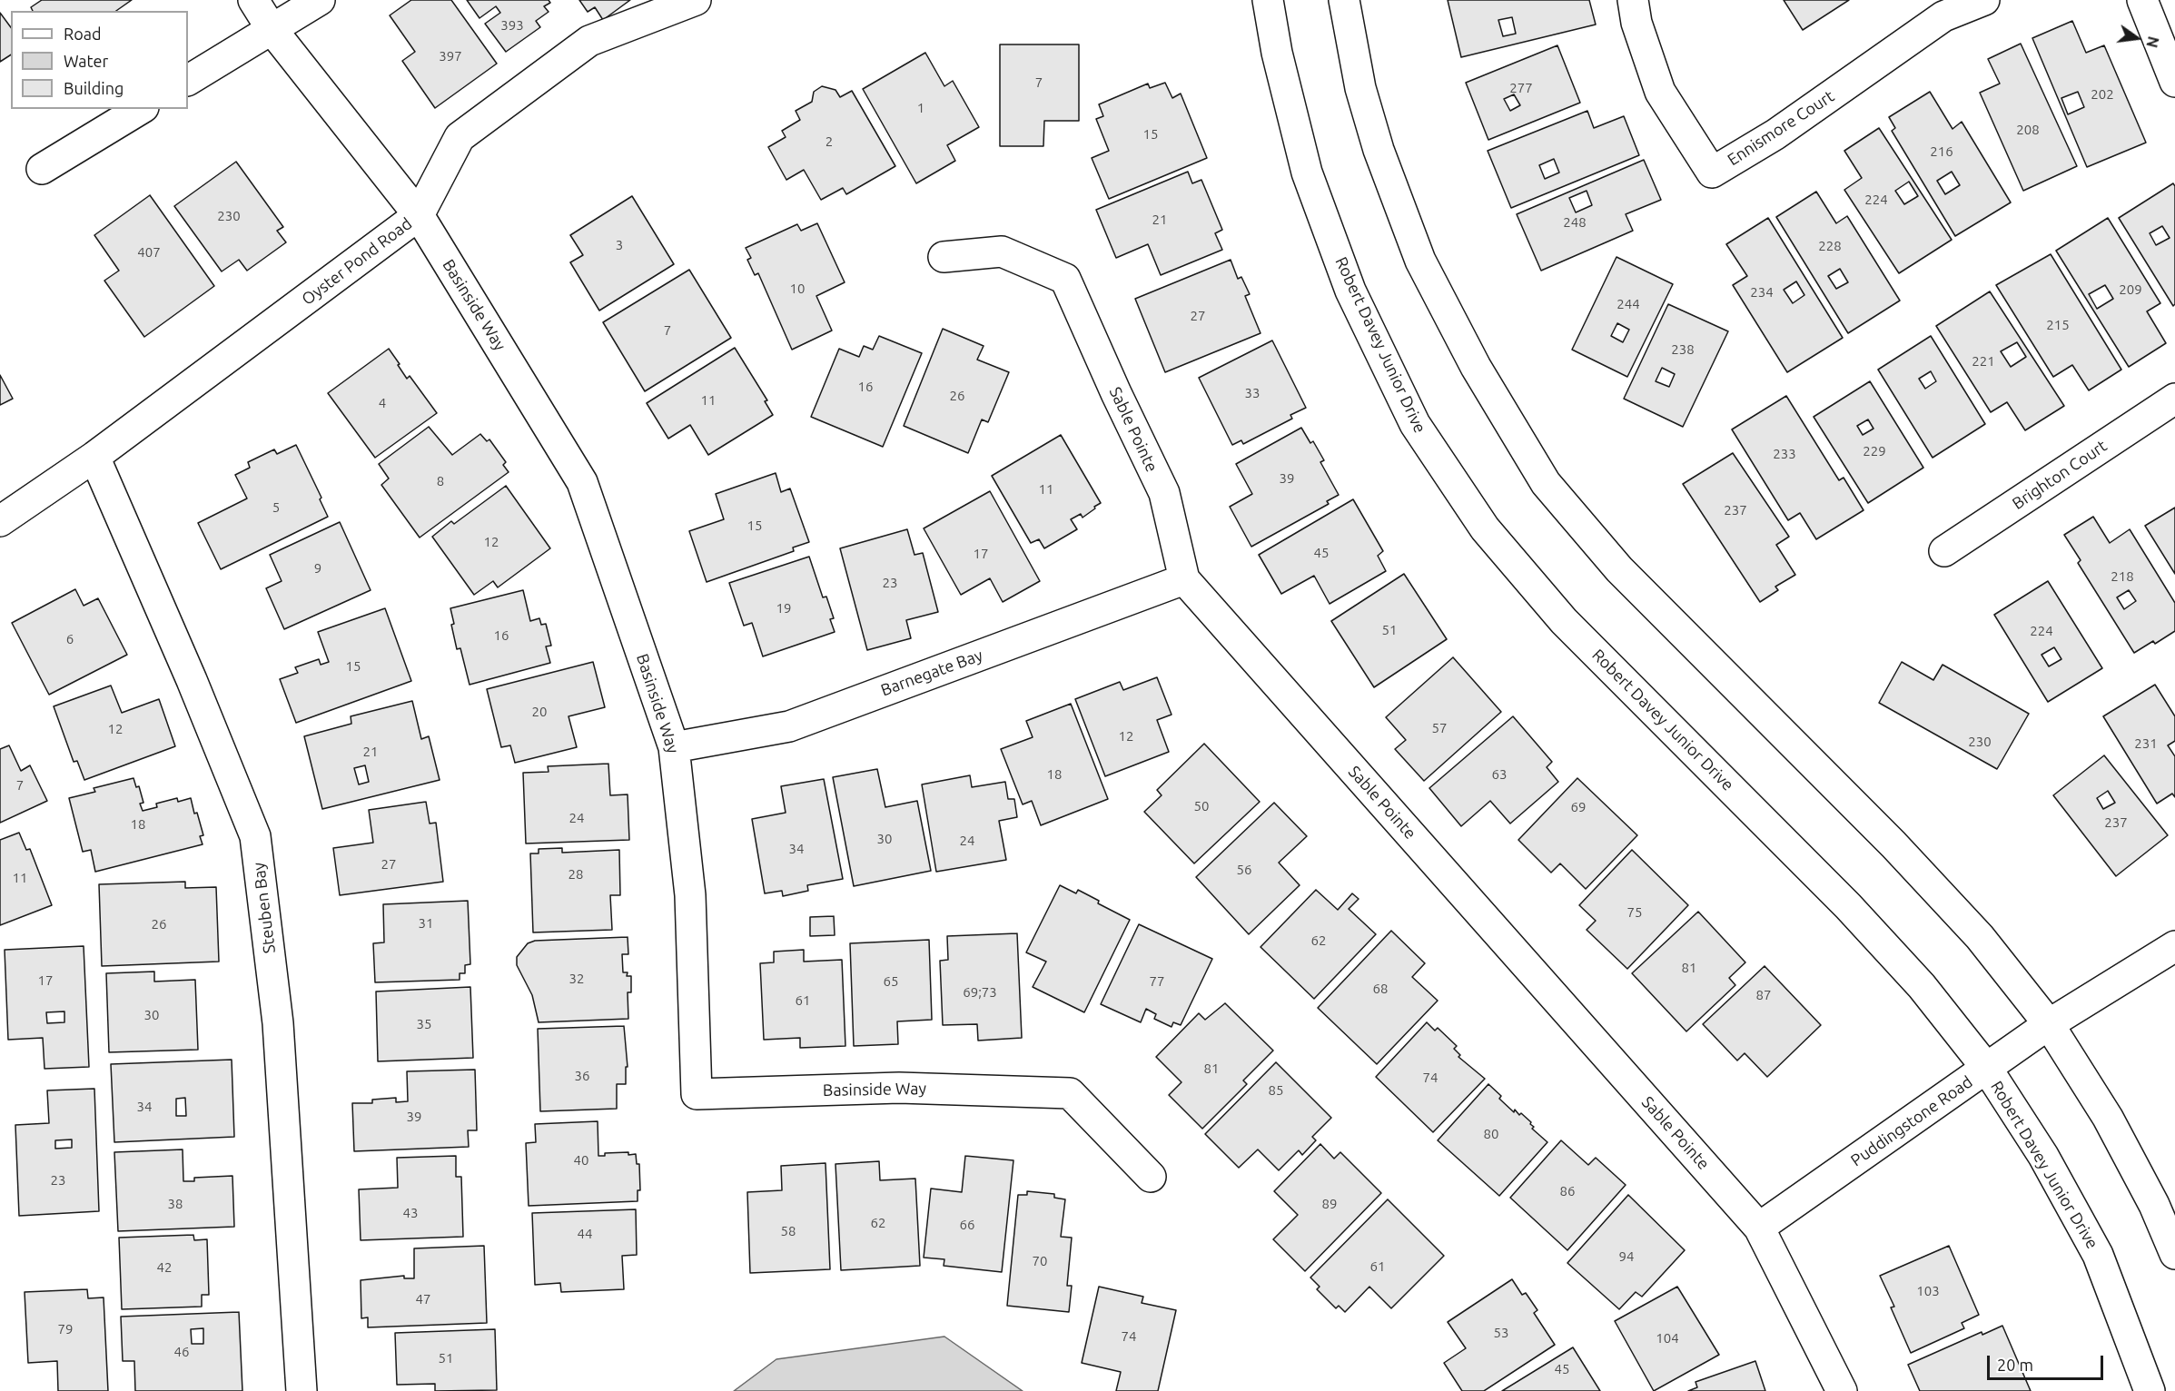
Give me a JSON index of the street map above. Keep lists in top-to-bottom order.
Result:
{
  "streets": {
    "street": [
      "Ennismore Court",
      "Oyster Pond Road",
      "Basinside Way",
      "Robert Davey Junior Drive",
      "Sable Pointe",
      "Brighton Court",
      "Barnegate Bay",
      "Steuben Bay",
      "Puddingstone Road"
    ]
  },
  "crossings": [
    ["Oyster Pond Road", "Basinside Way"],
    ["Oyster Pond Road", "Steuben Bay"],
    ["Basinside Way", "Barnegate Bay"],
    ["Robert Davey Junior Drive", "Puddingstone Road"],
    ["Sable Pointe", "Barnegate Bay"],
    ["Sable Pointe", "Puddingstone Road"]
  ],
  "house_numbers": [
    "393",
    "397",
    "7",
    "277",
    "202",
    "1",
    "208",
    "15",
    "2",
    "216",
    "224",
    "230",
    "21",
    "248",
    "3",
    "228",
    "407",
    "10",
    "209",
    "234",
    "244",
    "27",
    "215",
    "7",
    "238",
    "221",
    "16",
    "33",
    "26",
    "11",
    "4",
    "229",
    "233",
    "39",
    "8",
    "11",
    "5",
    "237",
    "15",
    "12",
    "45",
    "17",
    "9",
    "218",
    "23",
    "19",
    "51",
    "224",
    "16",
    "6",
    "15",
    "20",
    "57",
    "12",
    "12",
    "230",
    "231",
    "21",
    "18",
    "63",
    "7",
    "50",
    "69",
    "24",
    "237",
    "18",
    "30",
    "24",
    "34",
    "27",
    "56",
    "28",
    "11",
    "75",
    "31",
    "26",
    "62",
    "81",
    "32",
    "17",
    "65",
    "77",
    "68",
    "69;73",
    "87",
    "61",
    "30",
    "35",
    "81",
    "36",
    "74",
    "85",
    "34",
    "39",
    "80",
    "40",
    "23",
    "86",
    "38",
    "89",
    "43",
    "62",
    "66",
    "58",
    "44",
    "94",
    "70",
    "61",
    "42",
    "103",
    "47",
    "79",
    "53",
    "74",
    "104",
    "46",
    "51",
    "45"
  ],
  "legend": ["Road", "Water", "Building"],
  "scale_bar": "20 m",
  "north": "right"
}
